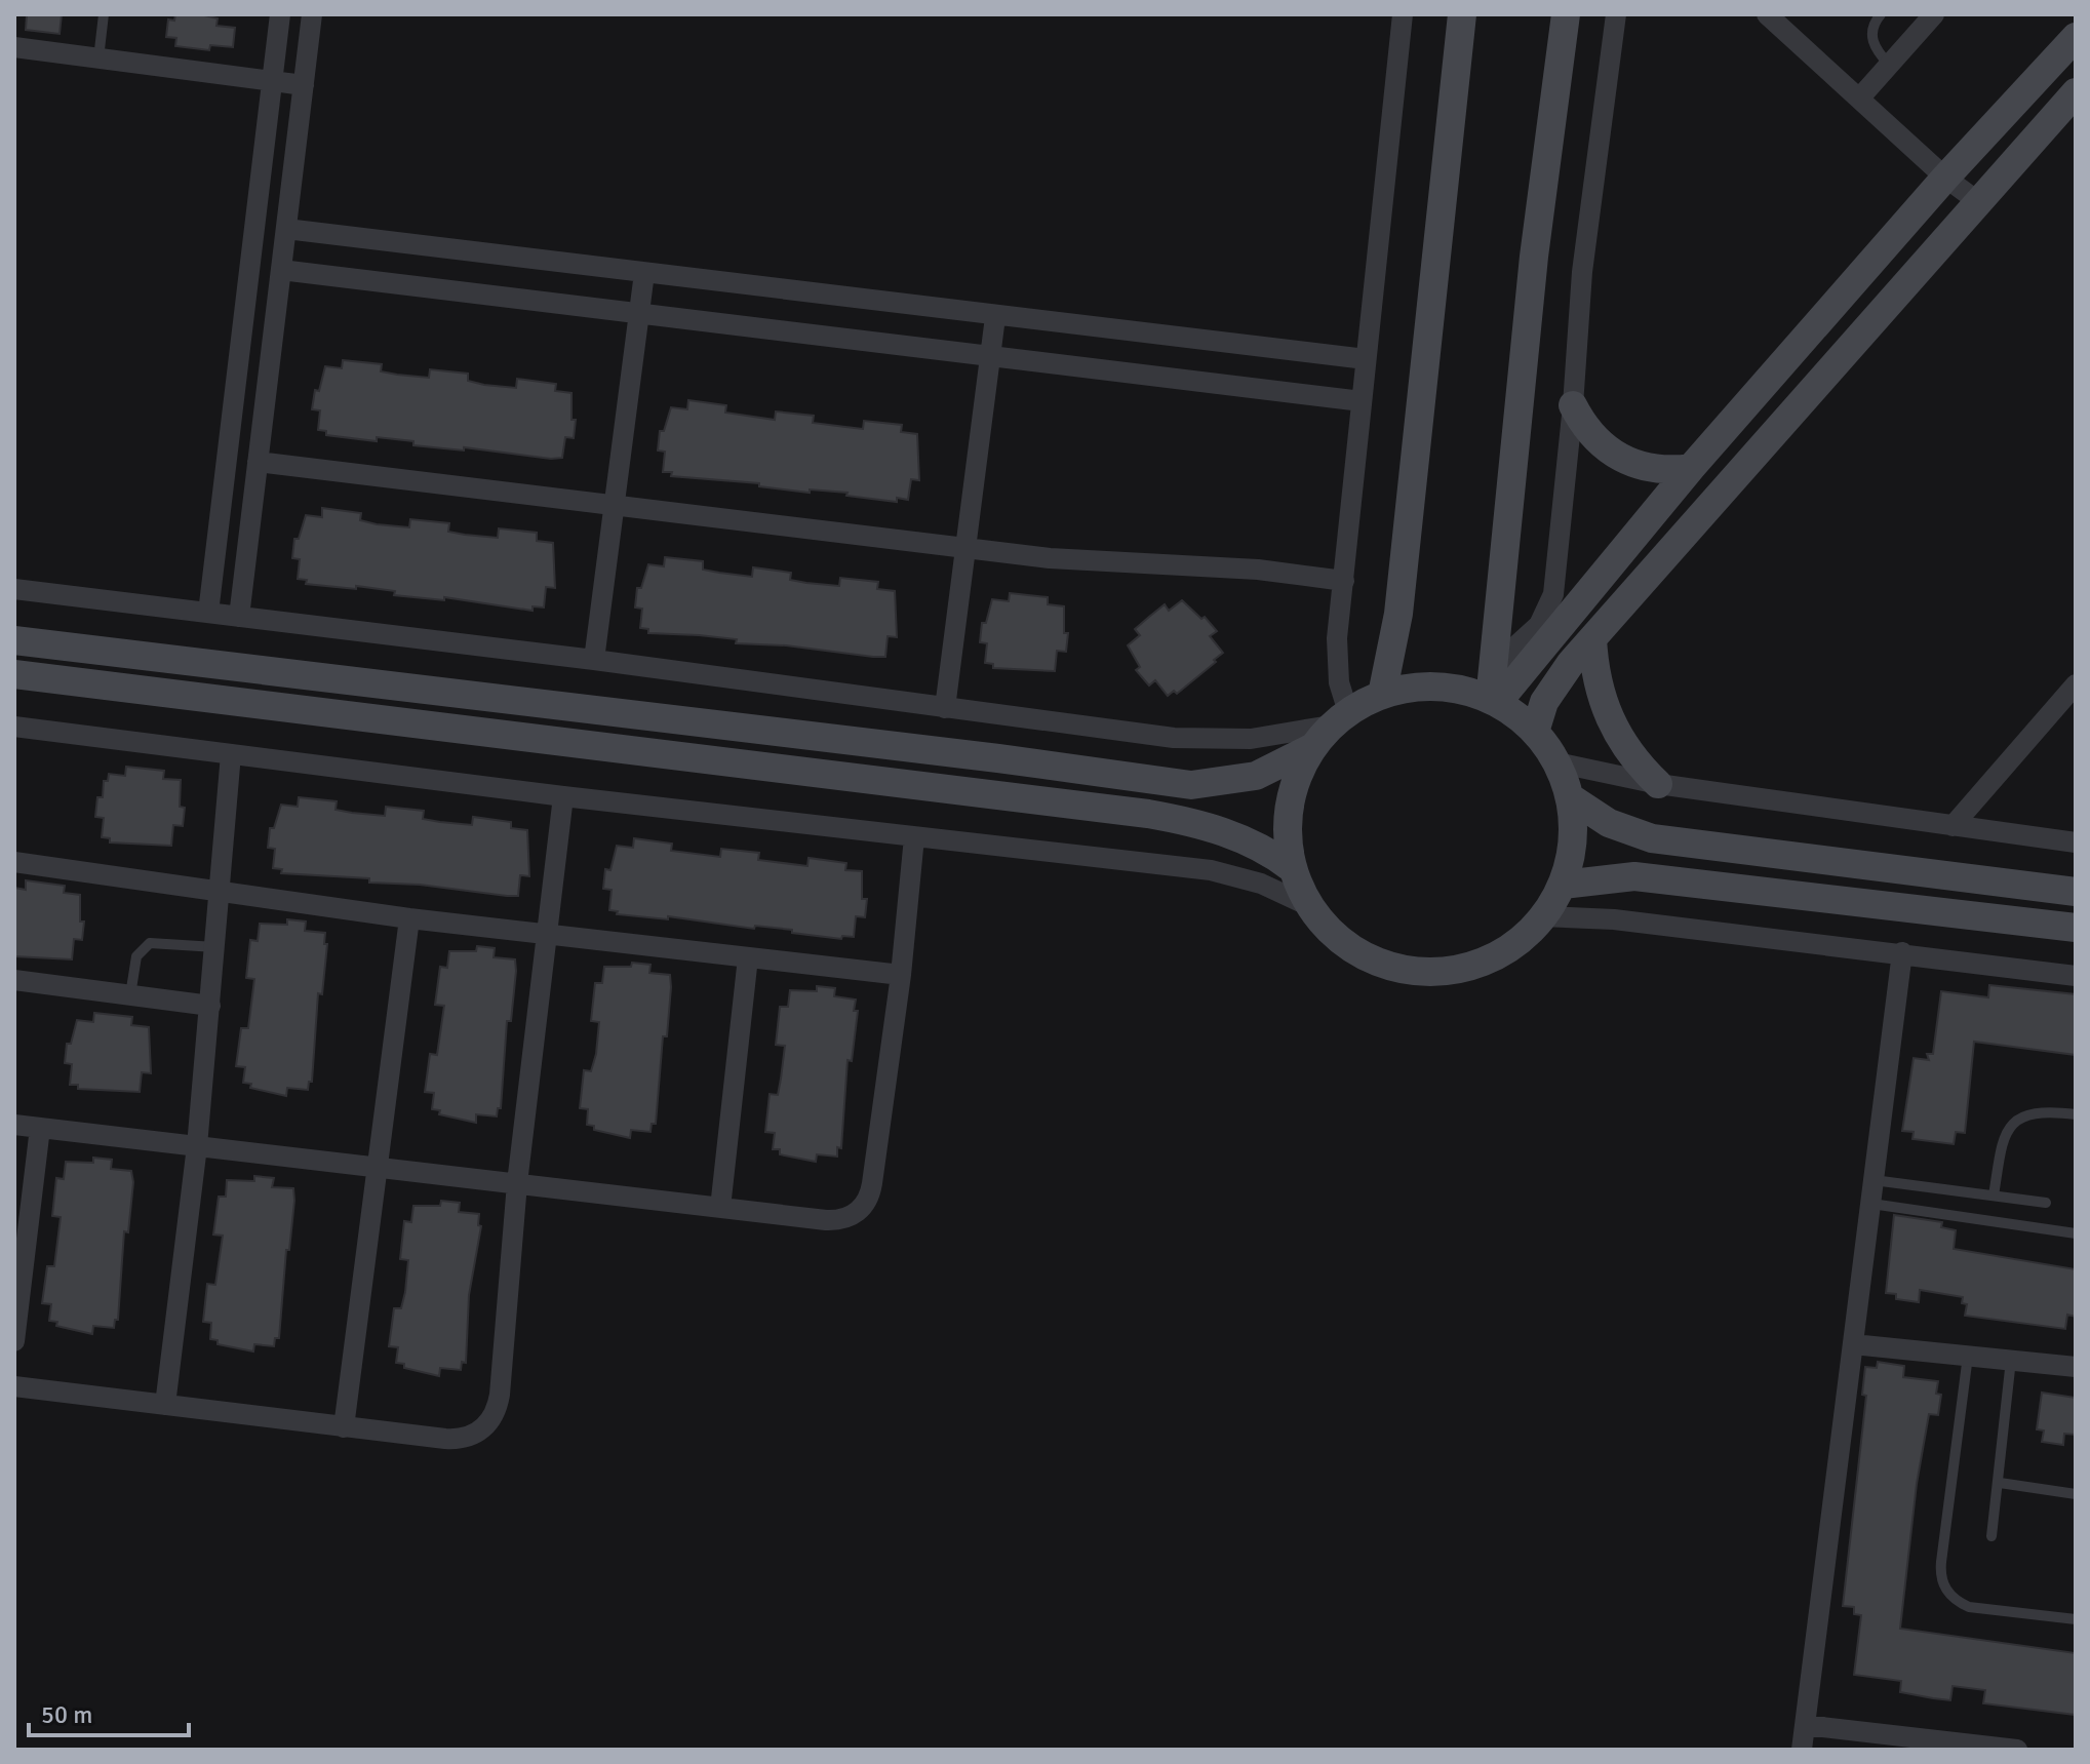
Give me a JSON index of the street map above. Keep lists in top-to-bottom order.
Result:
{
  "scale_bar": "50 m"
}
